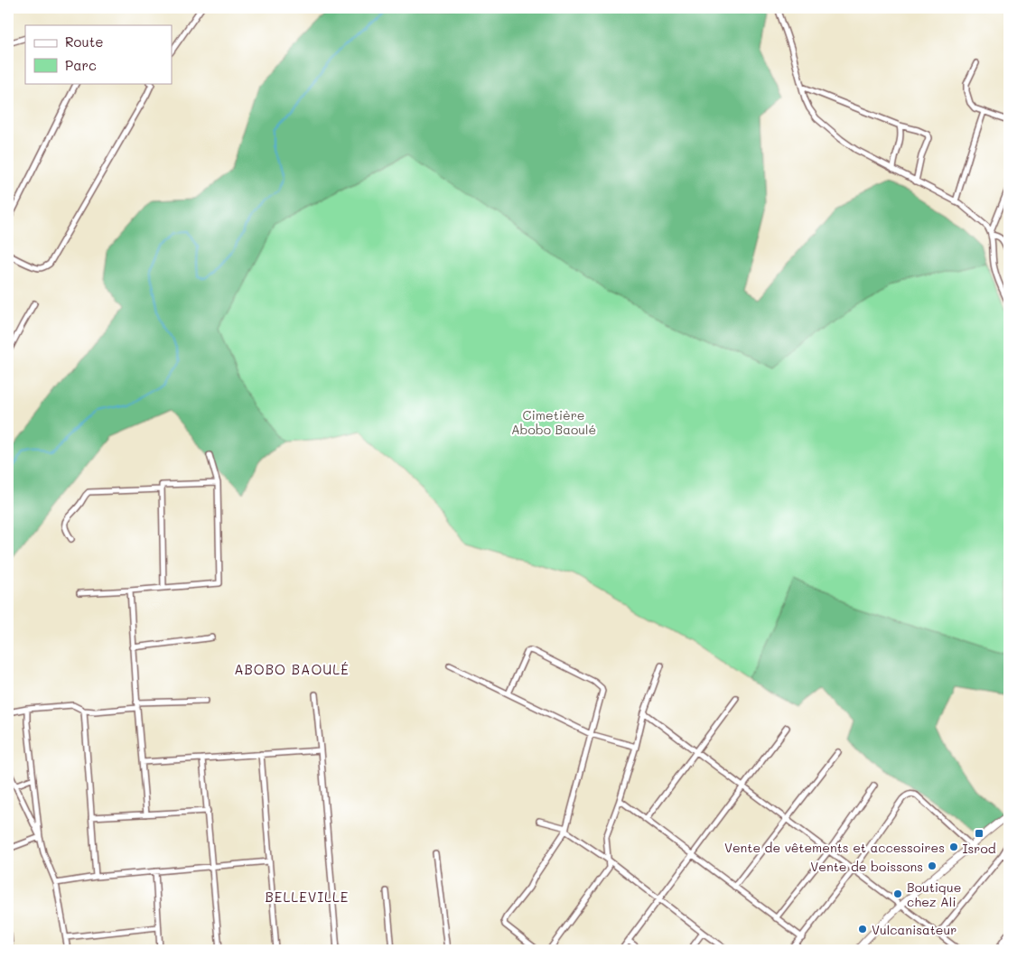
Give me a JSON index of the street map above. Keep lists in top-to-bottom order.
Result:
{
  "districts": ["ABOBO BAOULÉ", "BELLEVILLE"],
  "parks": ["Cimetière Abobo Baoulé"],
  "places": {
    "transit": ["Isrod"],
    "other": [
      "Vente de vêtements et accessoires",
      "Vente de boissons",
      "Boutique chez Ali",
      "Vulcanisateur"
    ]
  },
  "legend": ["Route", "Parc"]
}
